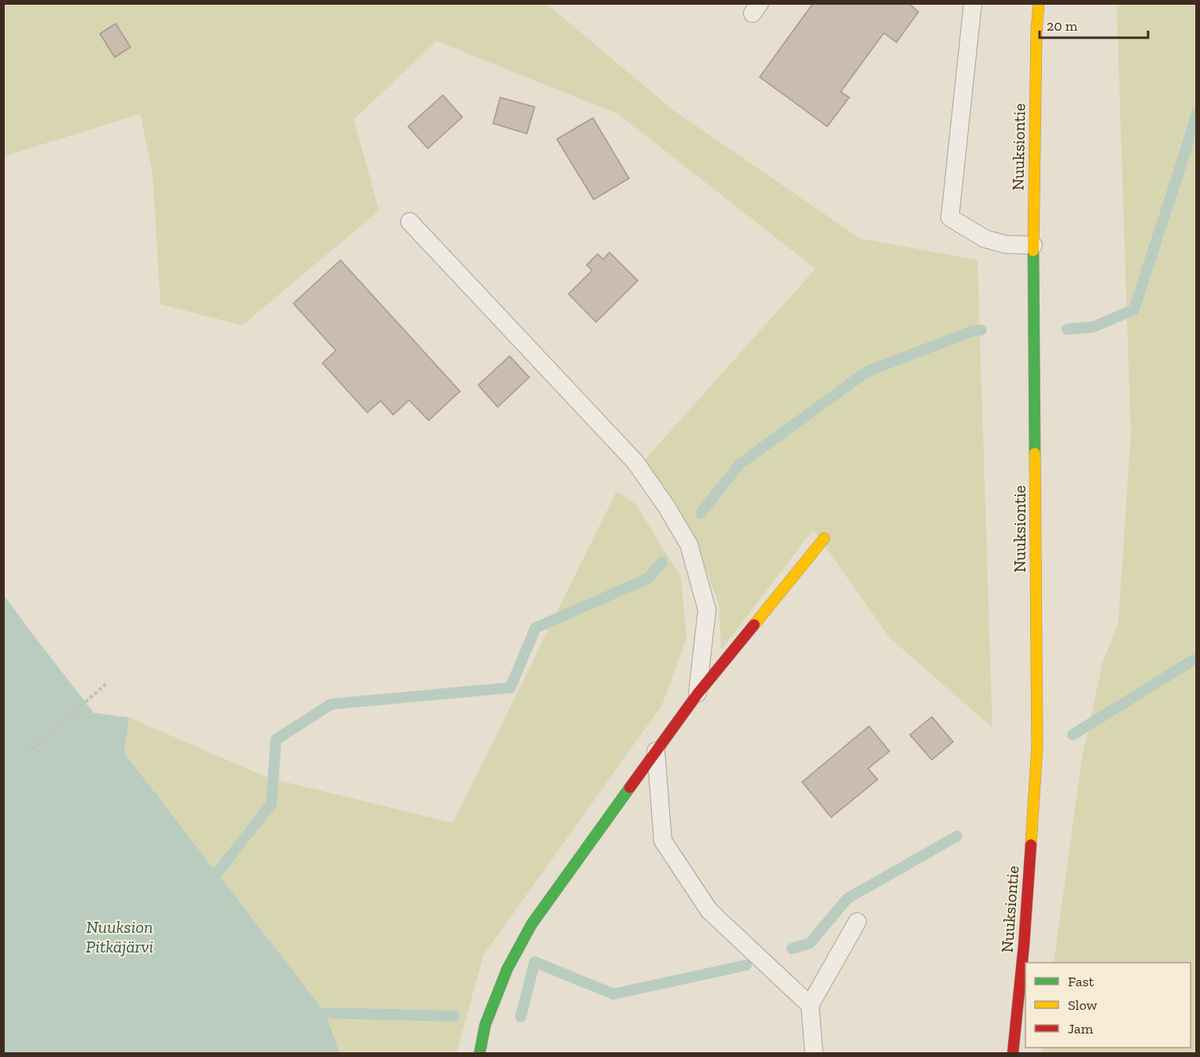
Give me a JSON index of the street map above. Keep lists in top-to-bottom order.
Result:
{
  "streets": {
    "street": ["Nuuksiontie"]
  },
  "water": ["Nuuksion Pitkäjärvi"],
  "legend": ["Fast", "Slow", "Jam"],
  "scale_bar": "20 m"
}
